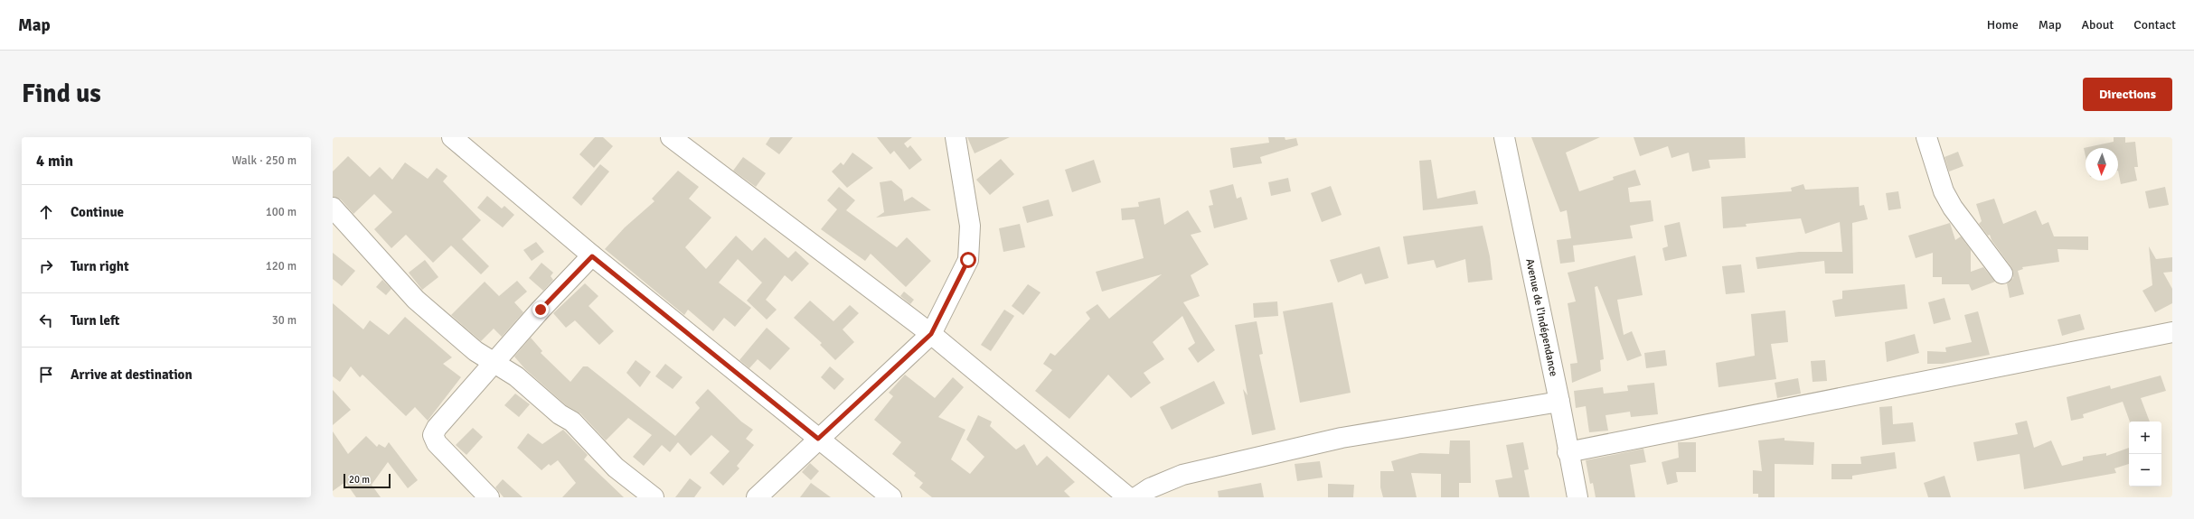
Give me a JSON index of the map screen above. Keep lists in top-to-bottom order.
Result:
{
  "streets": {
    "street": ["Avenue de l'Indépendance"]
  },
  "scale_bar": "20 m",
  "north": "bottom",
  "page": {
    "header": "Map",
    "nav": [
      "Home",
      "Map",
      "About",
      "Contact"
    ],
    "buttons": "Directions",
    "title": "Find us",
    "heading": ["4 min", "Walk · 250 m"],
    "list": [
      ["Continue", "100 m"],
      ["Turn right", "120 m"],
      ["Turn left", "30 m"],
      "Arrive at destination"
    ],
    "map_buttons": ["+", "−"],
    "scale": "20 m"
  }
}
